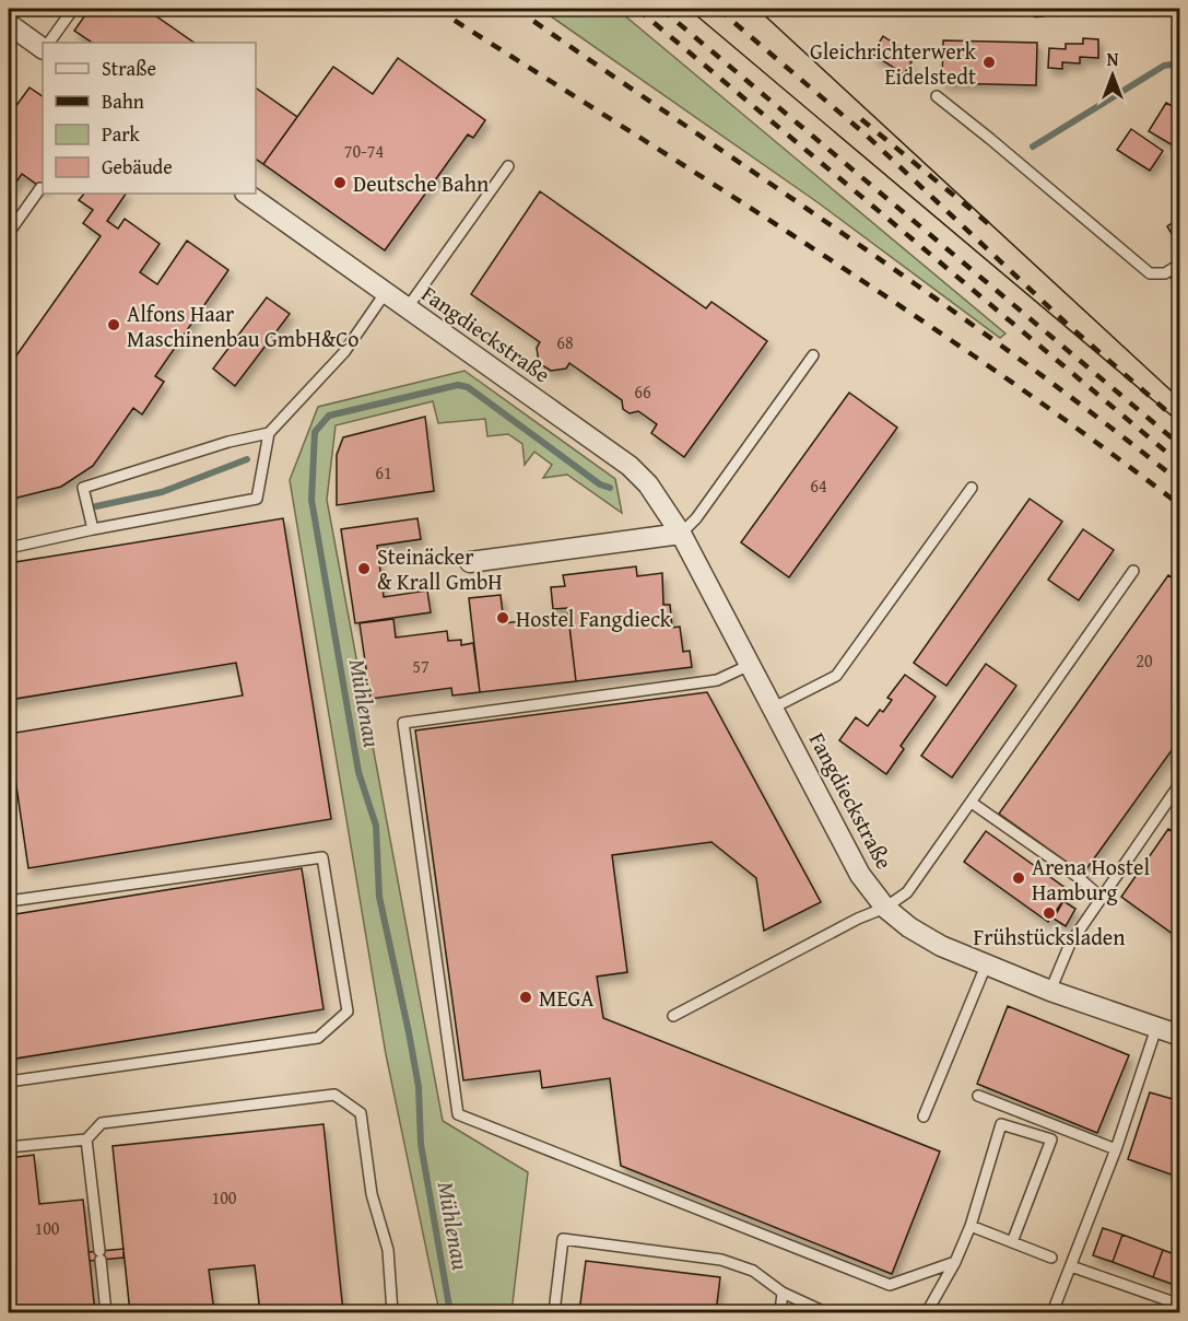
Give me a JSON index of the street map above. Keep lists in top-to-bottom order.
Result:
{
  "streets": {
    "street": ["Fangdieckstraße"]
  },
  "water": ["Mühlenau"],
  "places": [
    "Gleichrichterwerk Eidelstedt",
    "Deutsche Bahn",
    "Alfons Haar Maschinenbau GmbH&Co",
    "Steinäcker & Krall GmbH",
    "Hostel Fangdieck",
    "Arena Hostel Hamburg",
    "Frühstücksladen",
    "MEGA"
  ],
  "house_numbers": [
    "70-74",
    "68",
    "66",
    "61",
    "64",
    "20",
    "57",
    "100",
    "100"
  ],
  "legend": [
    "Straße",
    "Bahn",
    "Park",
    "Gebäude"
  ],
  "north": "top"
}
